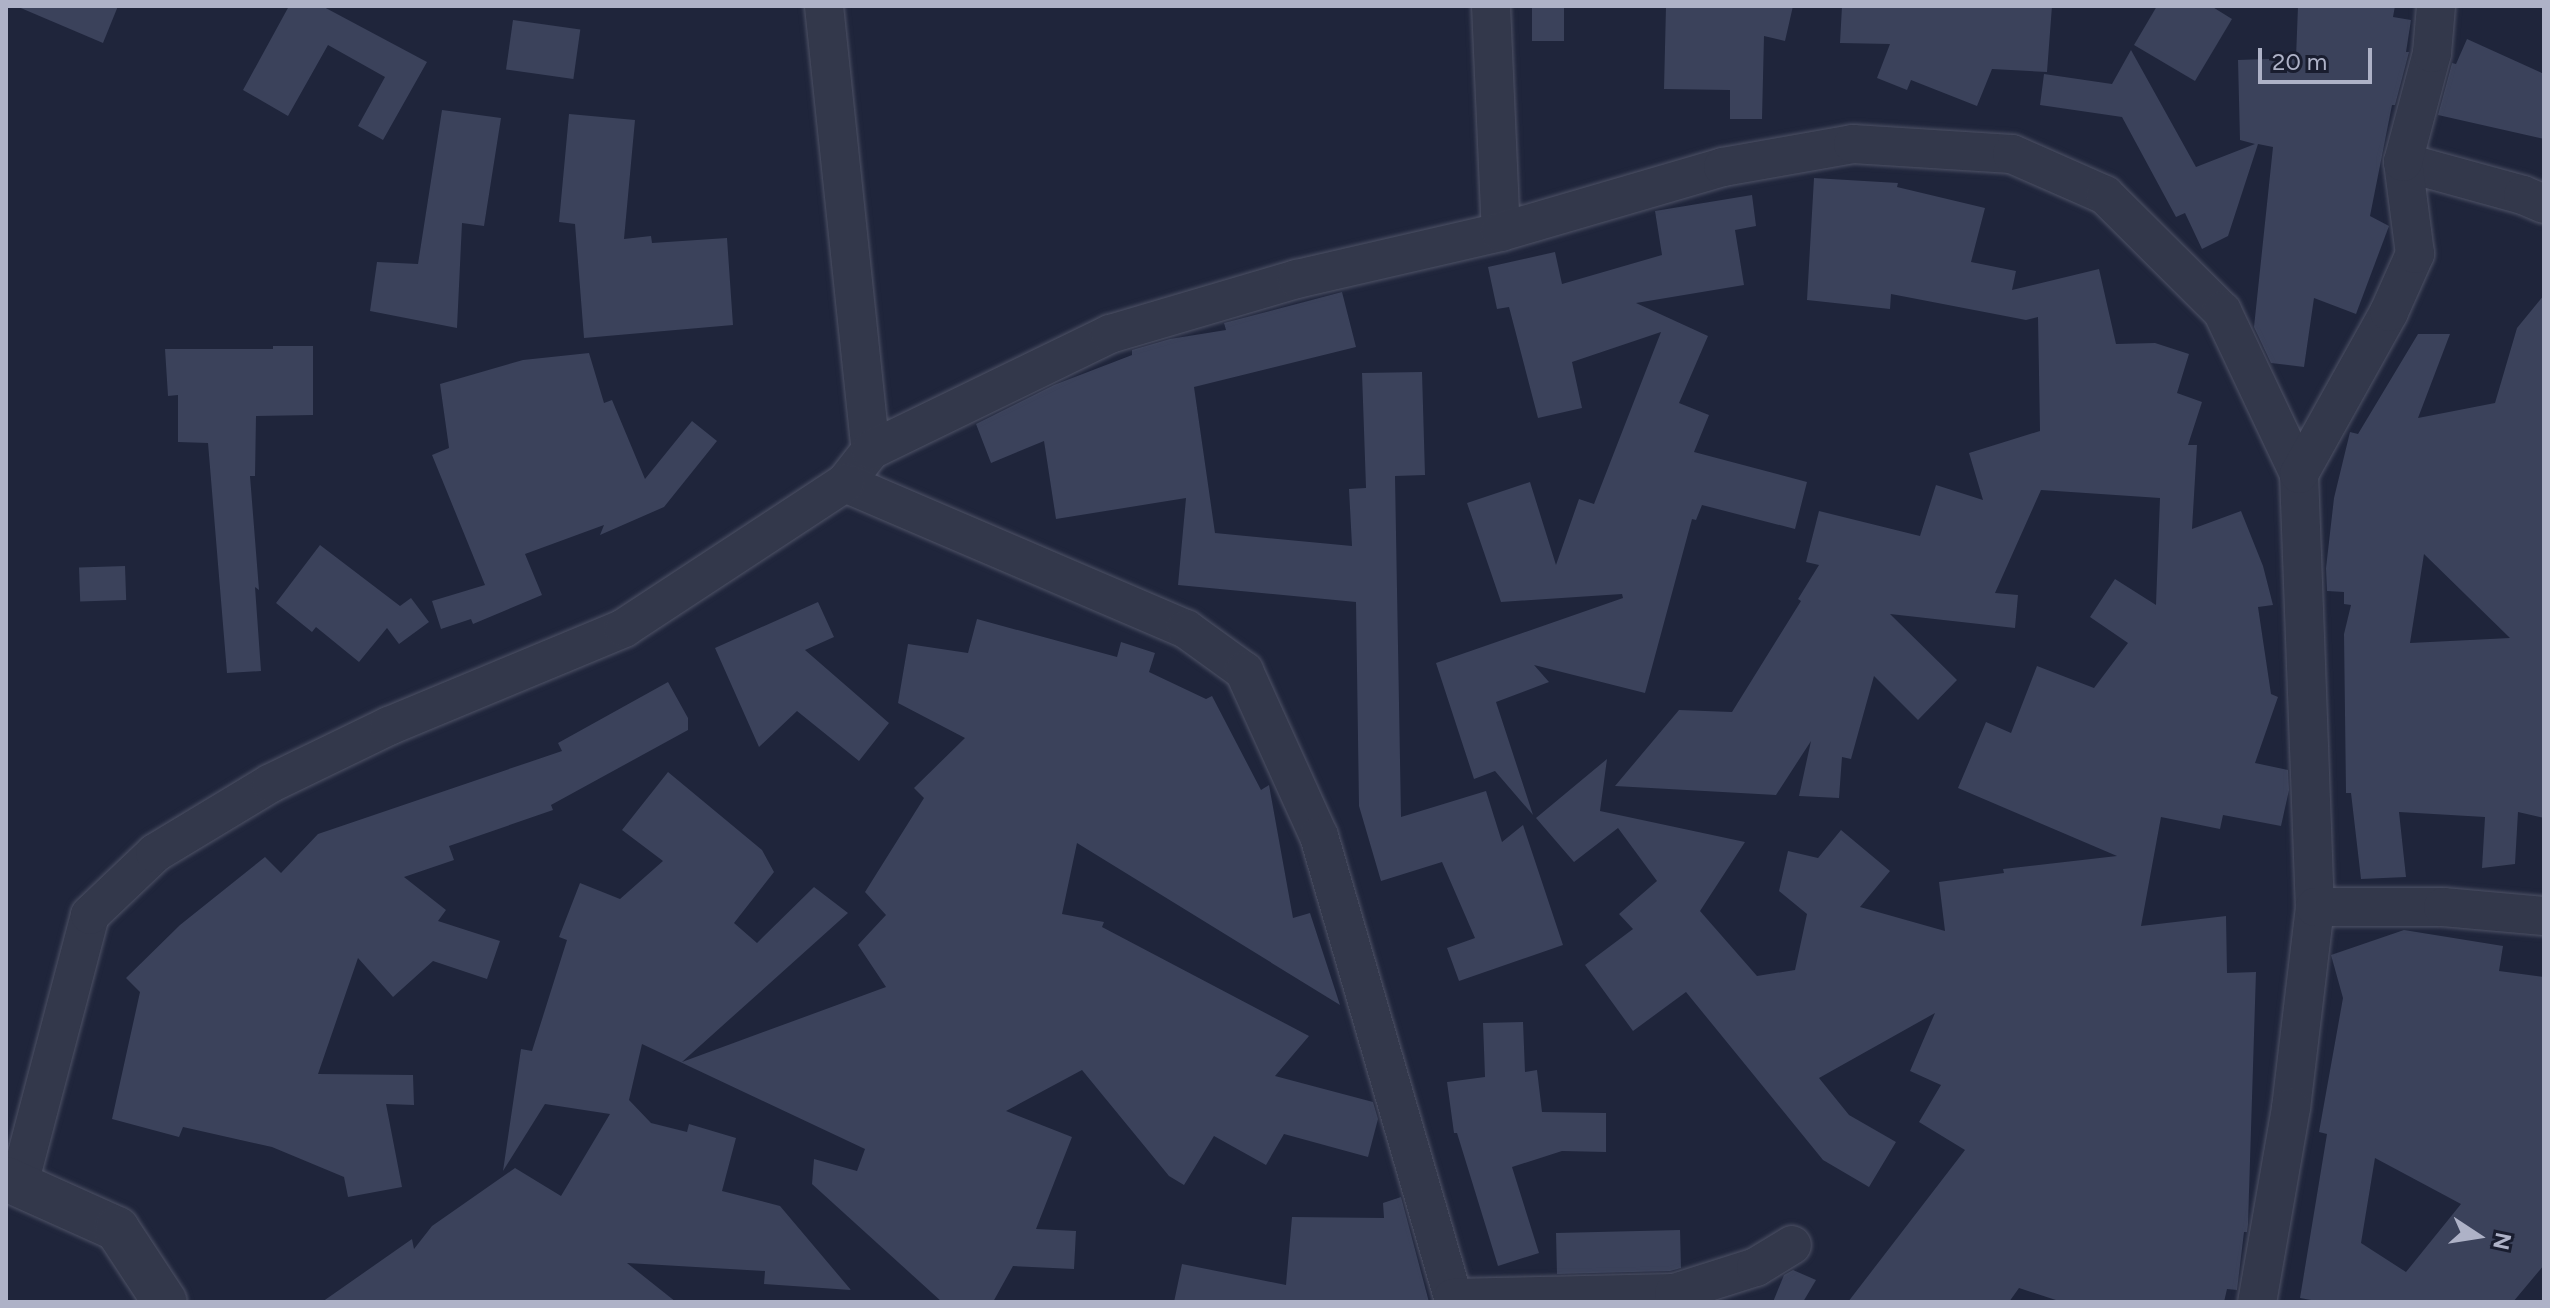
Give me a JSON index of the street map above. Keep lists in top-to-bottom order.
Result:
{
  "scale_bar": "20 m",
  "north": "right"
}
